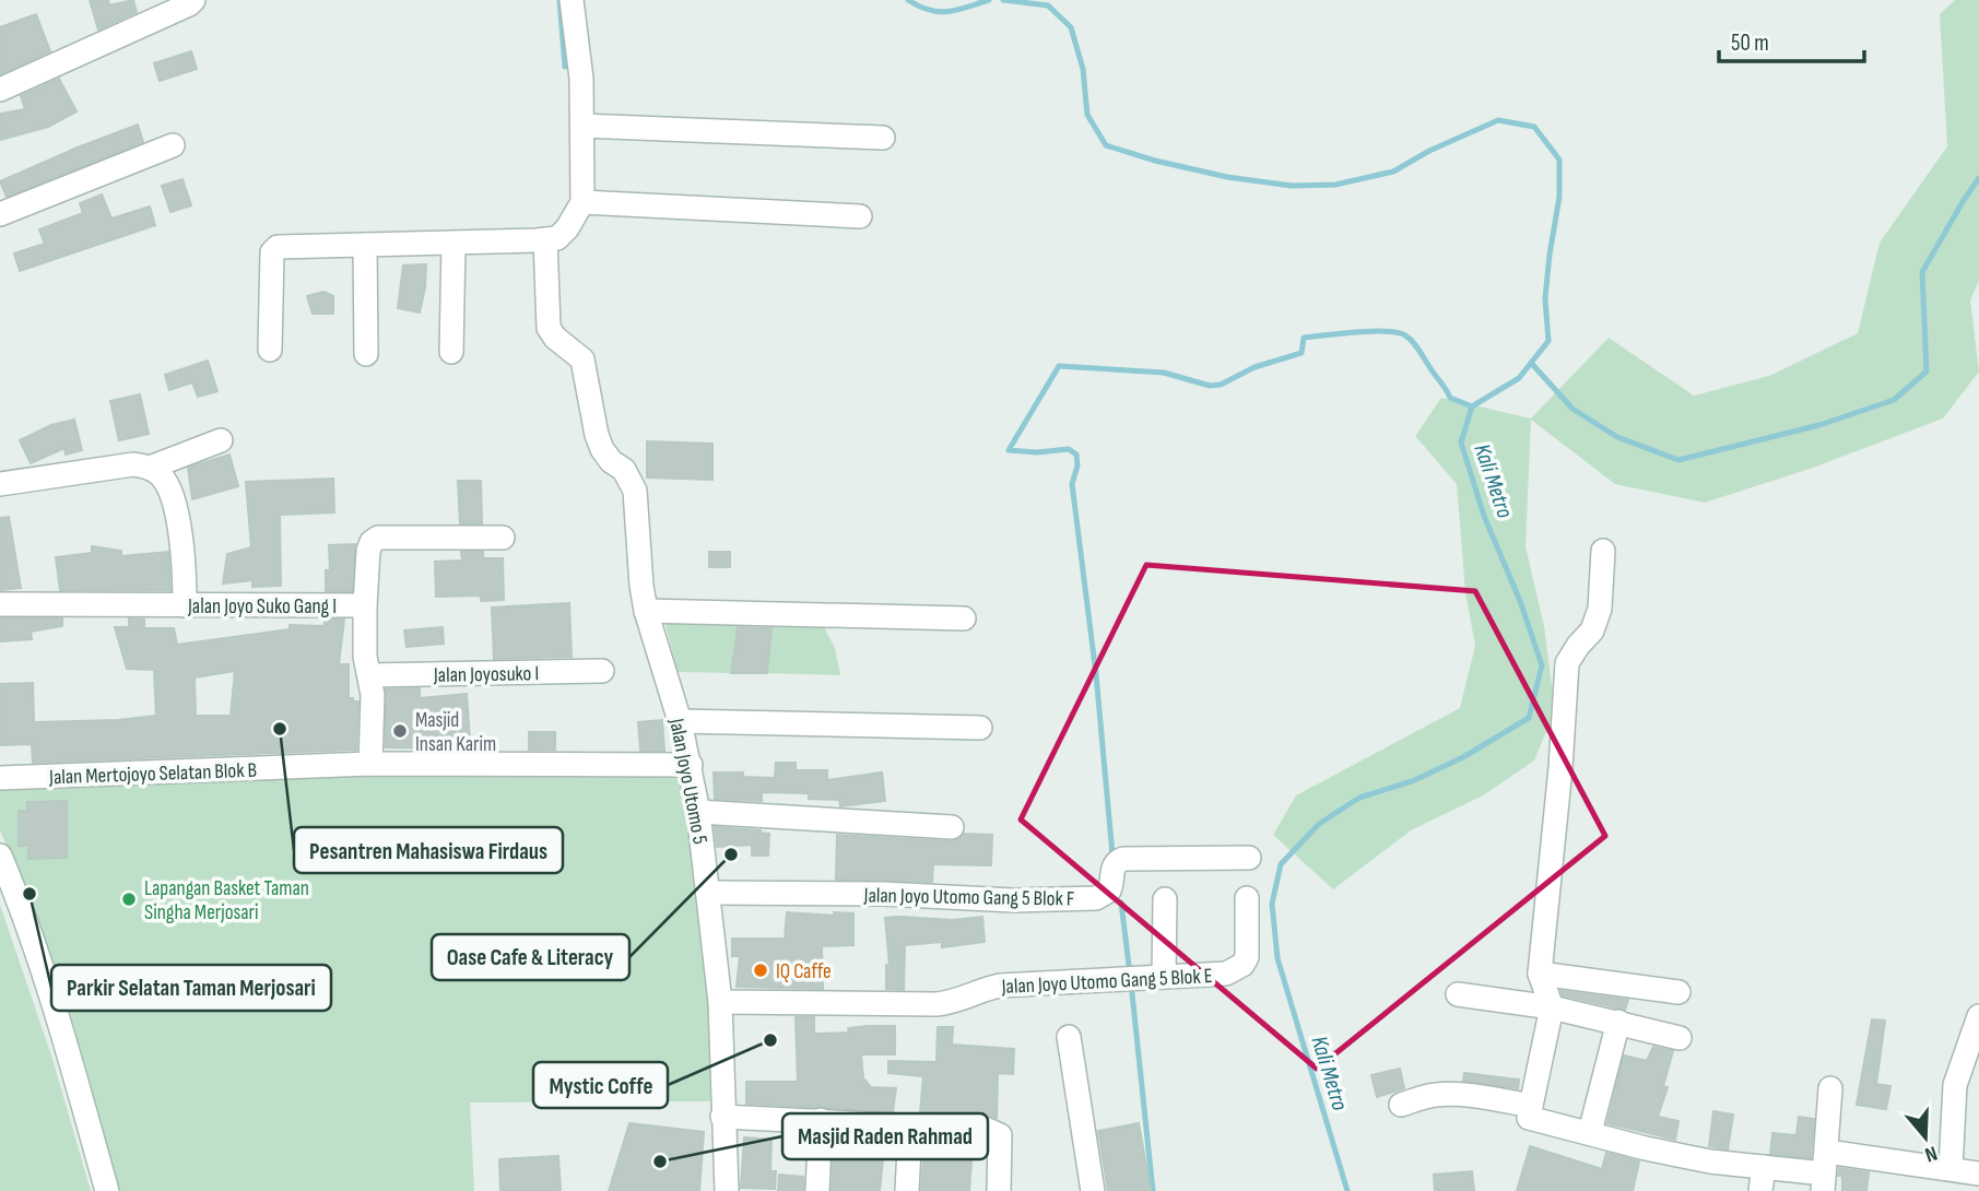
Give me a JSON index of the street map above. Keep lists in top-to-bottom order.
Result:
{
  "streets": {
    "street": [
      "Jalan Joyo Suko Gang I",
      "Jalan Joyosuko I",
      "Jalan Mertojoyo Selatan Blok B",
      "Jalan Joyo Utomo 5",
      "Jalan Joyo Utomo Gang 5 Blok F",
      "Jalan Joyo Utomo Gang 5 Blok E"
    ]
  },
  "crossings": [
    ["Jalan Joyo Suko Gang I", "Jalan Joyosuko I"],
    ["Jalan Joyo Suko Gang I", "Jalan Mertojoyo Selatan Blok B"],
    ["Jalan Mertojoyo Selatan Blok B", "Jalan Joyo Utomo 5"],
    ["Jalan Joyo Utomo 5", "Jalan Joyo Utomo Gang 5 Blok F"],
    ["Jalan Joyo Utomo 5", "Jalan Joyo Utomo Gang 5 Blok E"]
  ],
  "water": ["Kali Metro"],
  "places": [
    "Pesantren Mahasiswa Firdaus",
    "Masjid Insan Karim",
    "Oase Cafe & Literacy",
    "Parkir Selatan Taman Merjosari",
    "Lapangan Basket Taman Singha Merjosari",
    "IQ Caffe",
    "Mystic Coffe",
    "Masjid Raden Rahmad"
  ],
  "scale_bar": "50 m",
  "north": "bottom"
}
